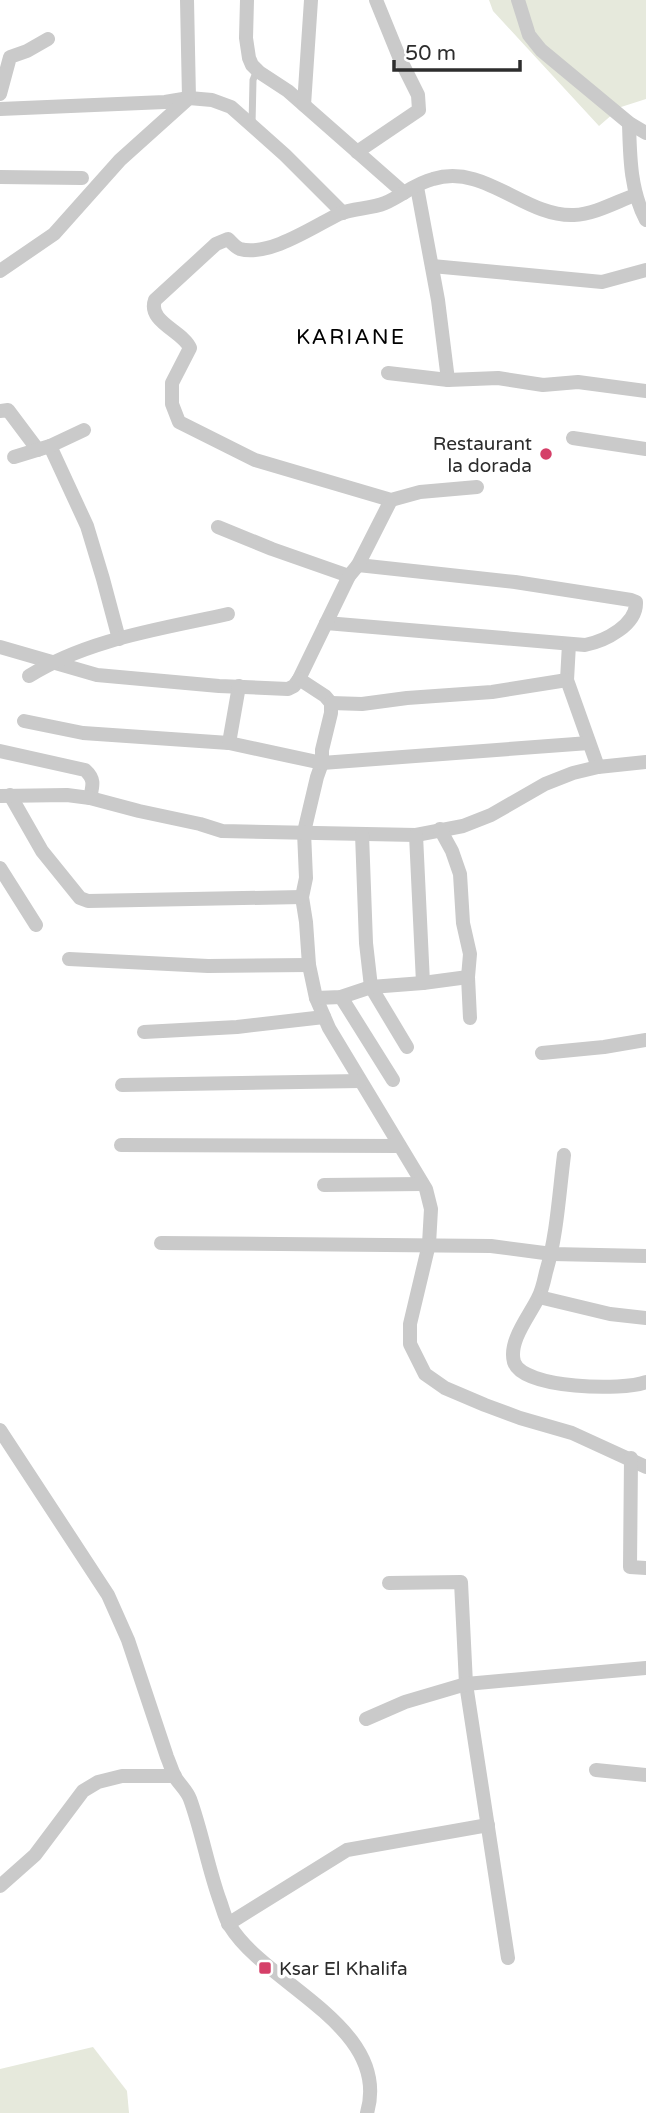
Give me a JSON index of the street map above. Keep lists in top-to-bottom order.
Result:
{
  "districts": ["KARIANE"],
  "places": {
    "other": ["Restaurant la dorada"],
    "transit": ["Ksar El Khalifa"]
  },
  "scale_bar": "50 m"
}
